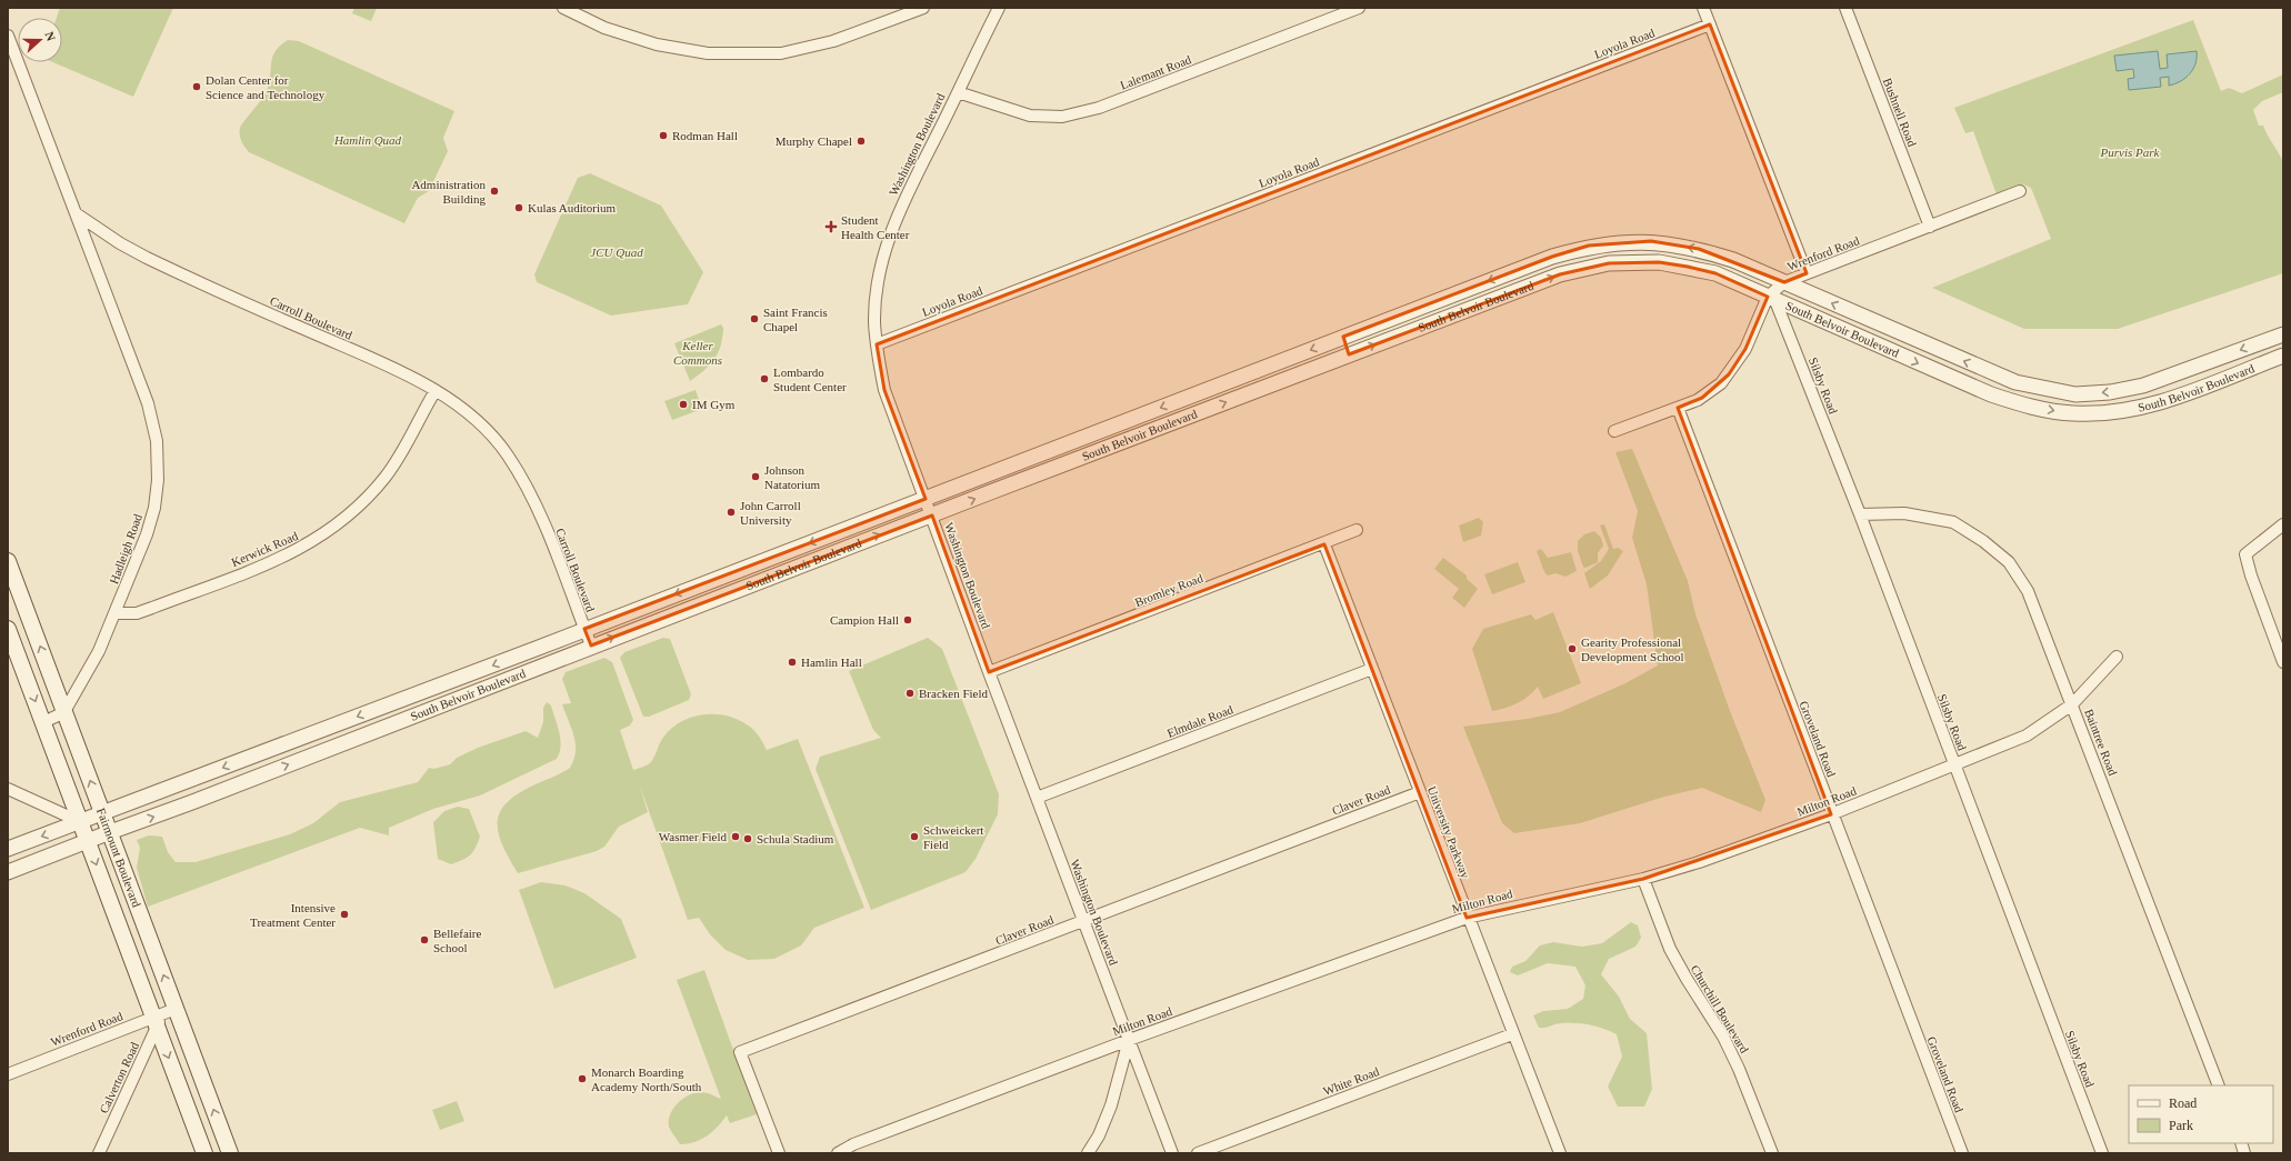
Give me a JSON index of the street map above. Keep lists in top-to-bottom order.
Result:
{
  "streets": {
    "main road": ["Fairmount Boulevard"],
    "street": [
      "Loyola Road",
      "Lalemant Road",
      "Bushnell Road",
      "Washington Boulevard",
      "Wrenford Road",
      "South Belvoir Boulevard",
      "Carroll Boulevard",
      "Silsby Road",
      "Hadleigh Road",
      "Kerwick Road",
      "Bromley Road",
      "Elmdale Road",
      "Groveland Road",
      "Baintree Road",
      "Claver Road",
      "Milton Road",
      "University Parkway",
      "Churchill Boulevard",
      "Calverton Road",
      "White Road"
    ]
  },
  "crossings": [
    ["Loyola Road", "Washington Boulevard"],
    ["Lalemant Road", "Washington Boulevard"],
    ["Bushnell Road", "Wrenford Road"],
    ["Washington Boulevard", "South Belvoir Boulevard"],
    ["Washington Boulevard", "Bromley Road"],
    ["Washington Boulevard", "Elmdale Road"],
    ["Washington Boulevard", "Claver Road"],
    ["Washington Boulevard", "Milton Road"],
    ["Wrenford Road", "South Belvoir Boulevard"],
    ["Wrenford Road", "Silsby Road"],
    ["Wrenford Road", "Groveland Road"],
    ["Wrenford Road", "Fairmount Boulevard"],
    ["Wrenford Road", "Calverton Road"],
    ["South Belvoir Boulevard", "Carroll Boulevard"],
    ["South Belvoir Boulevard", "Silsby Road"],
    ["South Belvoir Boulevard", "Fairmount Boulevard"],
    ["Carroll Boulevard", "Hadleigh Road"],
    ["Carroll Boulevard", "Kerwick Road"],
    ["Silsby Road", "Baintree Road"],
    ["Silsby Road", "Milton Road"],
    ["Hadleigh Road", "Kerwick Road"],
    ["Hadleigh Road", "Fairmount Boulevard"],
    ["Bromley Road", "University Parkway"],
    ["Elmdale Road", "University Parkway"],
    ["Groveland Road", "Milton Road"],
    ["Baintree Road", "Milton Road"],
    ["Claver Road", "University Parkway"],
    ["Milton Road", "University Parkway"],
    ["Milton Road", "Churchill Boulevard"],
    ["University Parkway", "White Road"],
    ["Fairmount Boulevard", "Calverton Road"]
  ],
  "parks": [
    "Hamlin Quad",
    "Purvis Park",
    "JCU Quad",
    "Keller Commons"
  ],
  "places": {
    "other": [
      "Dolan Center for Science and Technology",
      "Rodman Hall",
      "Murphy Chapel",
      "Administration Building",
      "Kulas Auditorium",
      "Saint Francis Chapel",
      "Lombardo Student Center",
      "IM Gym",
      "Johnson Natatorium",
      "John Carroll University",
      "Campion Hall",
      "Gearity Professional Development School",
      "Hamlin Hall",
      "Bracken Field",
      "Wasmer Field",
      "Schweickert Field",
      "Schula Stadium",
      "Intensive Treatment Center",
      "Bellefaire School",
      "Monarch Boarding Academy North/South"
    ],
    "health": ["Student Health Center"]
  },
  "legend": ["Road", "Park"],
  "north": "right"
}
